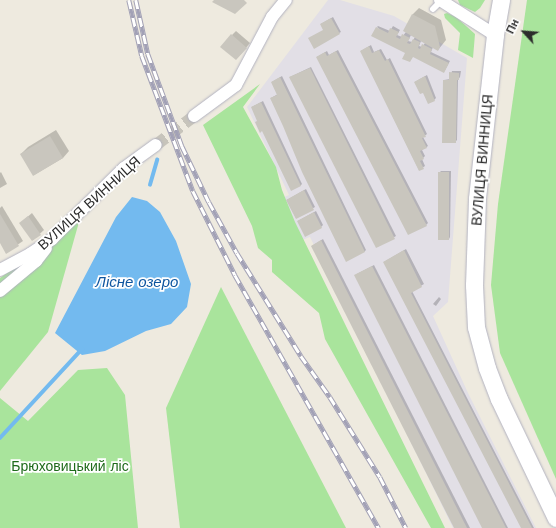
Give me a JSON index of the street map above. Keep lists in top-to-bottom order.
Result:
{
  "streets": {
    "main road": ["ВУЛИЦЯ ВИННИЦЯ"]
  },
  "water": ["Лісне озеро"],
  "parks": ["Брюховицький ліс"],
  "north": "top left"
}
